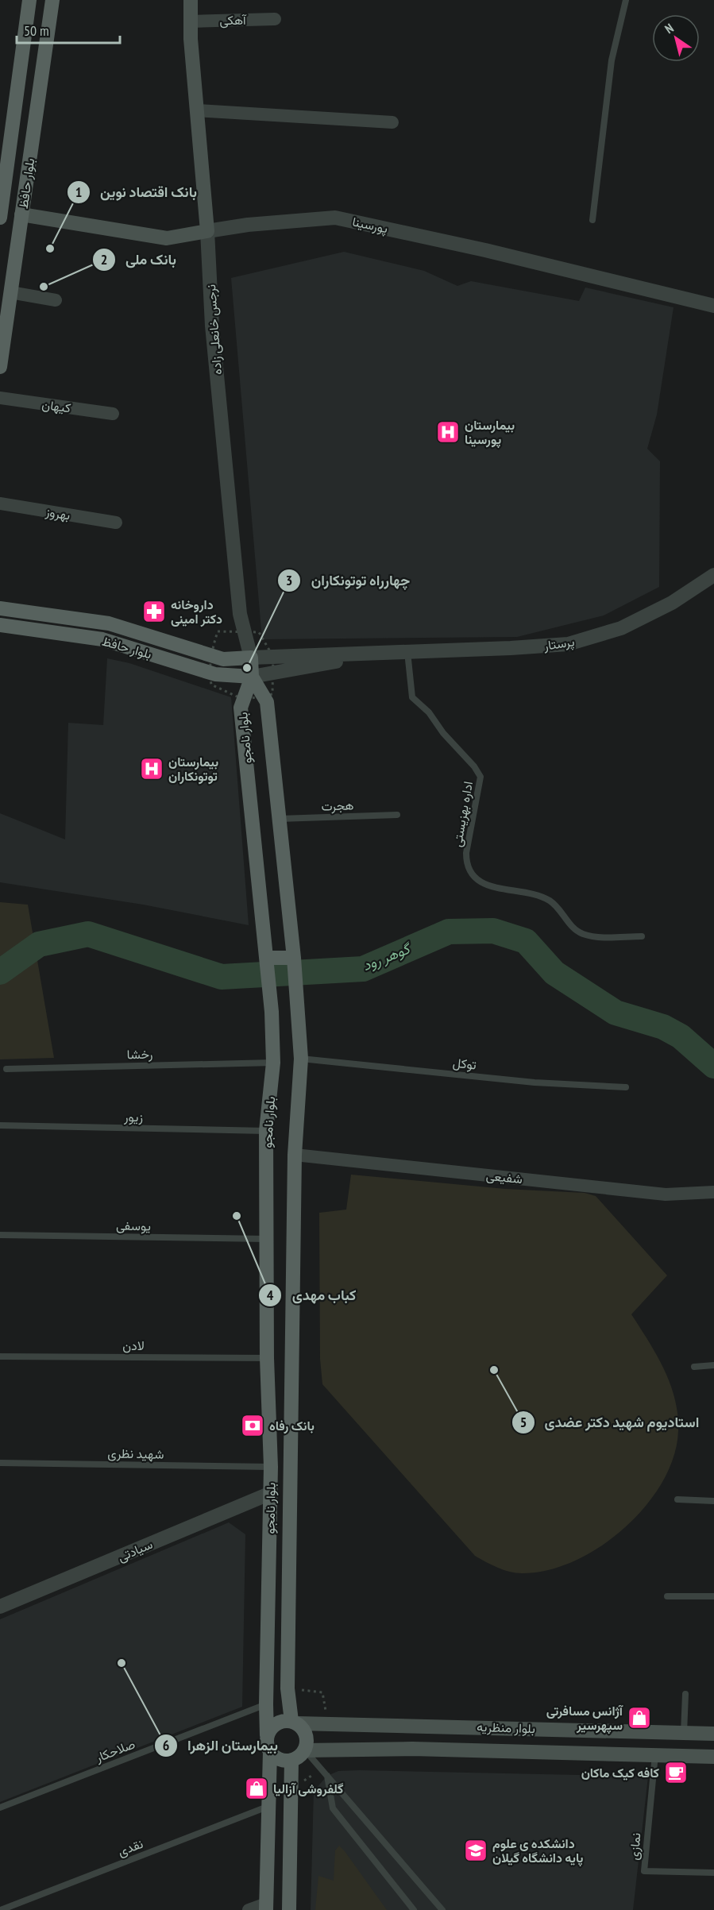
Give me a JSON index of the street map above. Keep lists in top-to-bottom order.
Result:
{
  "streets": {
    "main road": [
      "بلوار حافظ",
      "پورسینا",
      "نرجس خانعلی زاده",
      "بلوار نامجو",
      "بلوار منظریه"
    ],
    "street": [
      "آهکی",
      "کیهان",
      "بهروز",
      "پرستار",
      "شفیعی",
      "سیادتی"
    ],
    "lane": [
      "هجرت",
      "اداره بهزیستی",
      "رخشا",
      "توکل",
      "زیور",
      "یوسفی",
      "لادن",
      "شهید نظری",
      "صلاحکار",
      "نمازی",
      "نقدی"
    ]
  },
  "crossings": [
    ["آهکی", "نرجس خانعلی زاده"],
    ["بلوار حافظ", "پورسینا"],
    ["بلوار حافظ", "نرجس خانعلی زاده"],
    ["بلوار حافظ", "پرستار"],
    ["بلوار حافظ", "بلوار نامجو"],
    ["پورسینا", "نرجس خانعلی زاده"],
    ["نرجس خانعلی زاده", "پرستار"],
    ["پرستار", "بلوار نامجو"],
    ["پرستار", "اداره بهزیستی"],
    ["بلوار نامجو", "هجرت"],
    ["بلوار نامجو", "رخشا"],
    ["بلوار نامجو", "توکل"],
    ["بلوار نامجو", "زیور"],
    ["بلوار نامجو", "شفیعی"],
    ["بلوار نامجو", "یوسفی"],
    ["بلوار نامجو", "لادن"],
    ["بلوار نامجو", "شهید نظری"],
    ["بلوار نامجو", "سیادتی"],
    ["بلوار نامجو", "بلوار منظریه"],
    ["بلوار نامجو", "صلاحکار"],
    ["بلوار منظریه", "نمازی"]
  ],
  "water": ["گوهر رود"],
  "places": {
    "other": [
      "بانک اقتصاد نوین",
      "بانک ملی",
      "چهارراه توتونکاران",
      "کباب مهدی",
      "استادیوم شهید دکتر عضدی",
      "بیمارستان الزهرا"
    ],
    "hospital": ["بیمارستان پورسینا", "بیمارستان توتونکاران"],
    "pharmacy": ["داروخانه دکتر امینی"],
    "bank": ["بانک رفاه"],
    "shop": ["آژانس مسافرتی سپهرسیر", "گلفروشی آزالیا"],
    "cafe": ["کافه کیک ماکان"],
    "school or university": ["دانشکده ی علوم پایه دانشگاه گیلان"]
  },
  "scale_bar": "50 m",
  "north": "top left"
}
